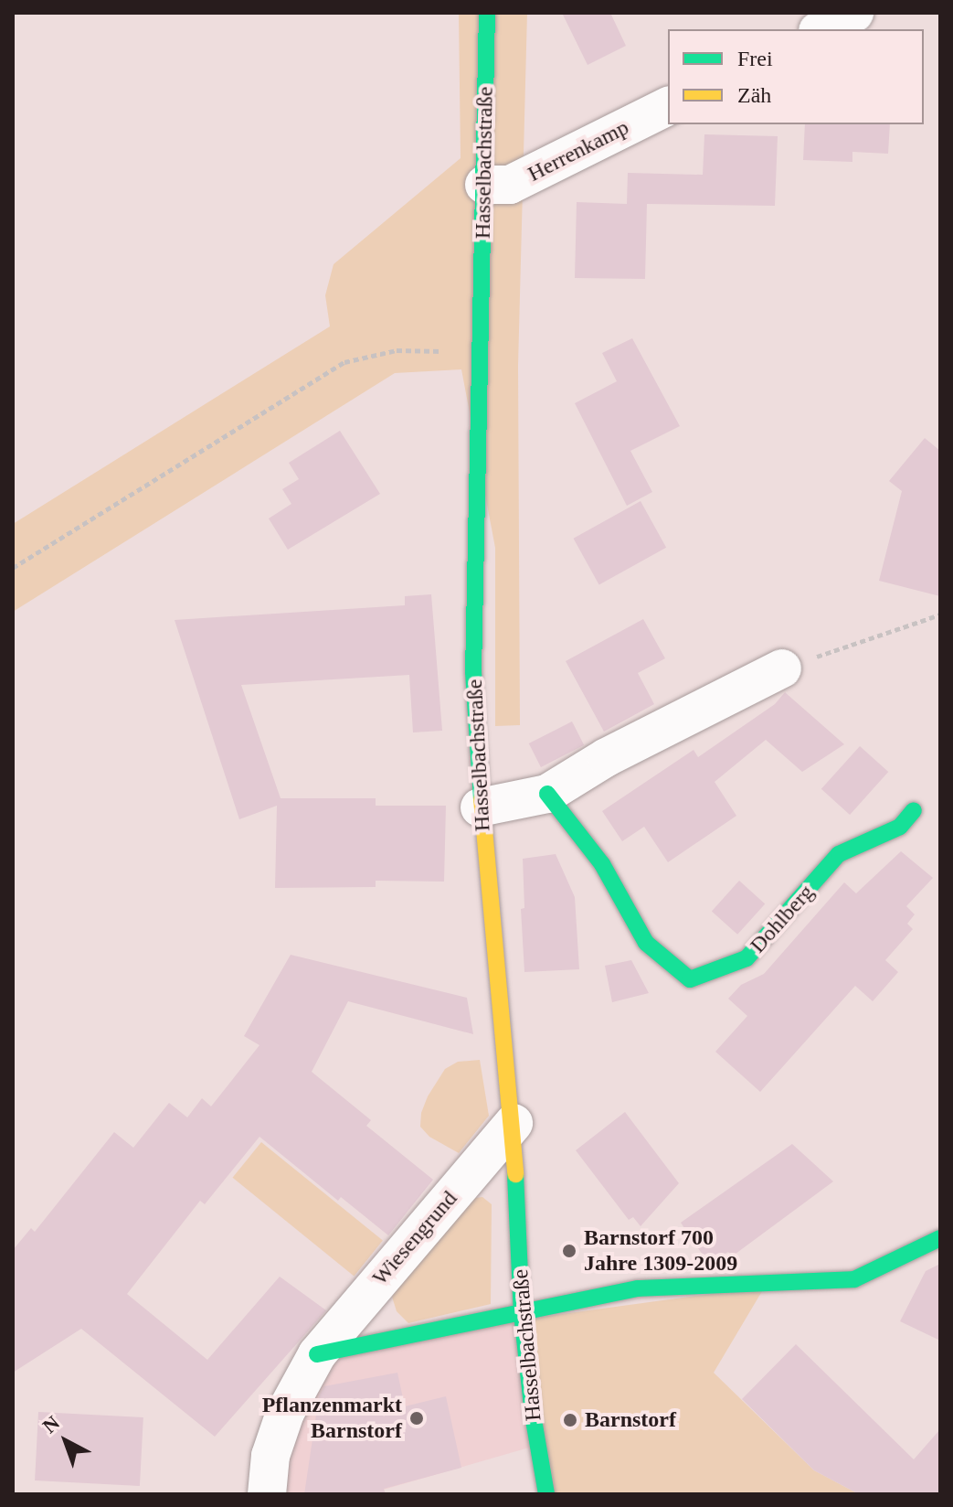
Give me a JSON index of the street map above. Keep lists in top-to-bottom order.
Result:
{
  "streets": {
    "street": [
      "Herrenkamp",
      "Hasselbachstraße",
      "Dohlberg",
      "Wiesengrund"
    ]
  },
  "crossings": [
    ["Herrenkamp", "Hasselbachstraße"],
    ["Hasselbachstraße", "Wiesengrund"]
  ],
  "places": ["Barnstorf 700 Jahre 1309-2009", "Pflanzenmarkt Barnstorf", "Barnstorf"],
  "legend": ["Frei", "Zäh"],
  "north": "top left"
}
